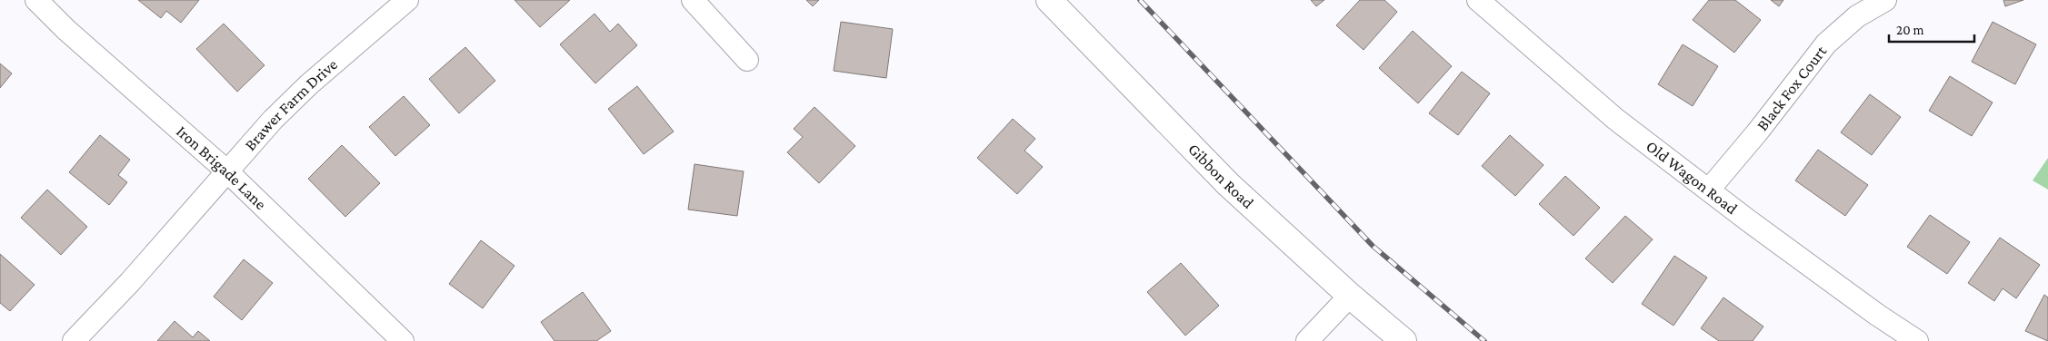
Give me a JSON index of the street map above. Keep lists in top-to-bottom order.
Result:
{
  "streets": {
    "main road": ["Gibbon Road"],
    "street": [
      "Black Fox Court",
      "Brawer Farm Drive",
      "Iron Brigade Lane",
      "Old Wagon Road"
    ]
  },
  "crossings": [
    ["Black Fox Court", "Old Wagon Road"],
    ["Brawer Farm Drive", "Iron Brigade Lane"]
  ],
  "scale_bar": "20 m"
}
